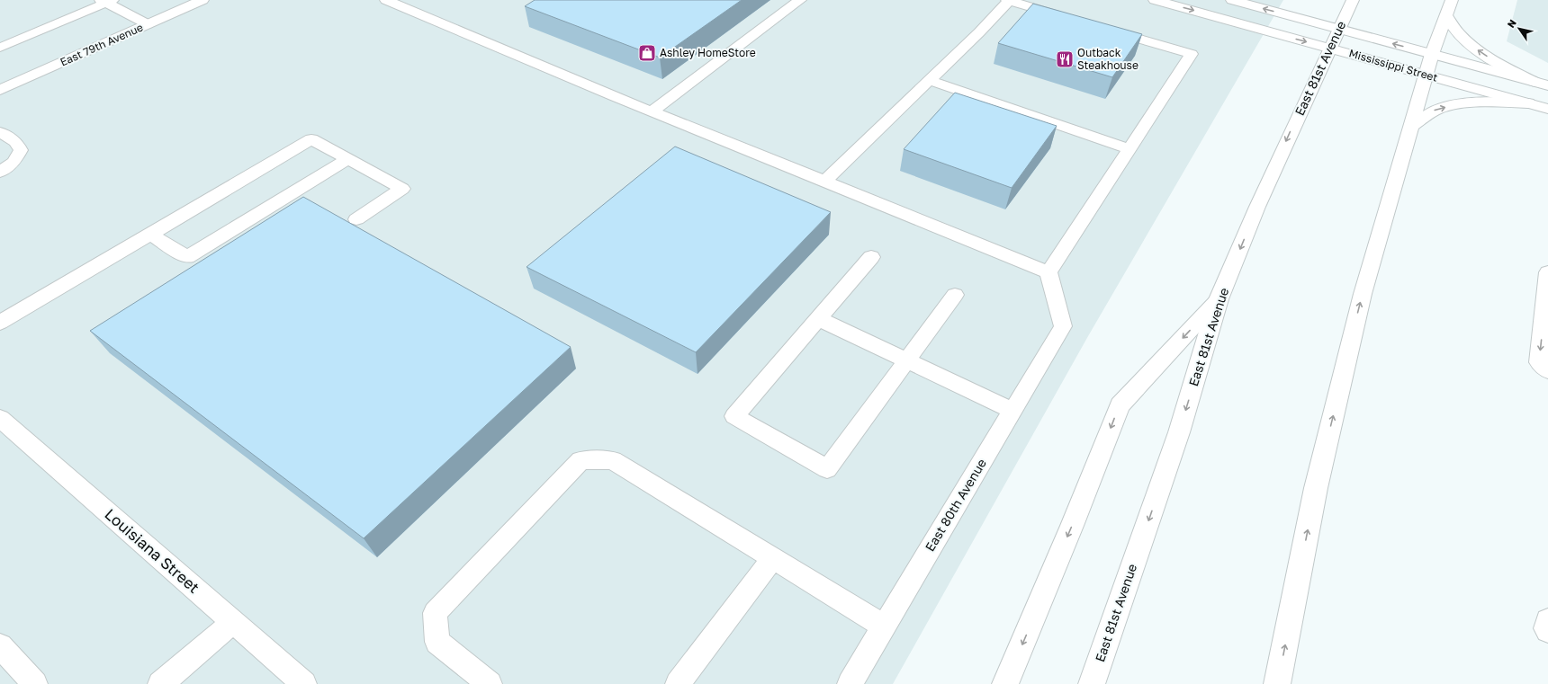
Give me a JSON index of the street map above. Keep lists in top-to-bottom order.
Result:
{
  "streets": {
    "main road": ["East 79th Avenue", "Mississippi Street", "East 81st Avenue"],
    "lane": ["East 80th Avenue", "Louisiana Street"]
  },
  "crossings": [
    ["Mississippi Street", "East 81st Avenue"]
  ],
  "places": {
    "shop": ["Ashley HomeStore"],
    "restaurant": ["Outback Steakhouse"]
  },
  "north": "top left"
}
